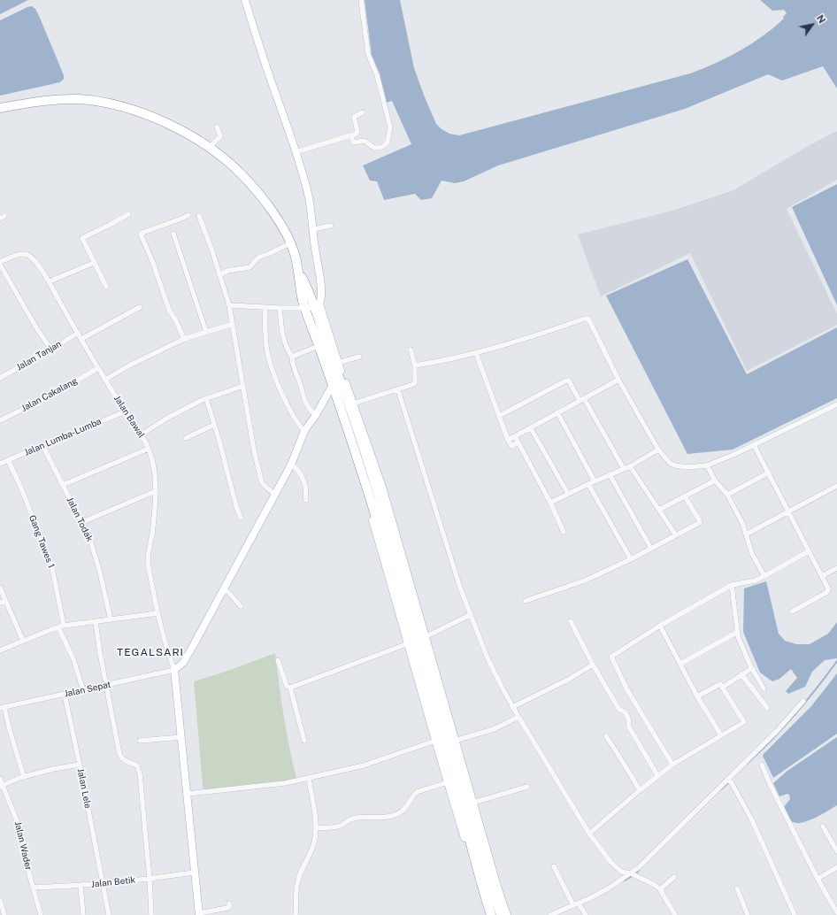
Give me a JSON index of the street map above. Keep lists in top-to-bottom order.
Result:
{
  "streets": {
    "street": [
      "Jalan Tanjan",
      "Jalan Cakalang",
      "Jalan Bawal",
      "Jalan Lumba-Lumba",
      "Jalan Todak",
      "Gang Tawes 1",
      "Jalan Sepat",
      "Jalan Lele",
      "Jalan Wader",
      "Jalan Betik"
    ]
  },
  "crossings": [
    ["Jalan Tanjan", "Jalan Bawal"],
    ["Jalan Cakalang", "Jalan Bawal"],
    ["Jalan Bawal", "Jalan Lumba-Lumba"],
    ["Jalan Bawal", "Jalan Sepat"],
    ["Jalan Lumba-Lumba", "Jalan Todak"],
    ["Jalan Lumba-Lumba", "Gang Tawes 1"],
    ["Gang Tawes 1", "Jalan Sepat"],
    ["Jalan Sepat", "Jalan Lele"],
    ["Jalan Lele", "Jalan Betik"],
    ["Jalan Wader", "Jalan Betik"]
  ],
  "districts": ["TEGALSARI"],
  "north": "top right"
}
